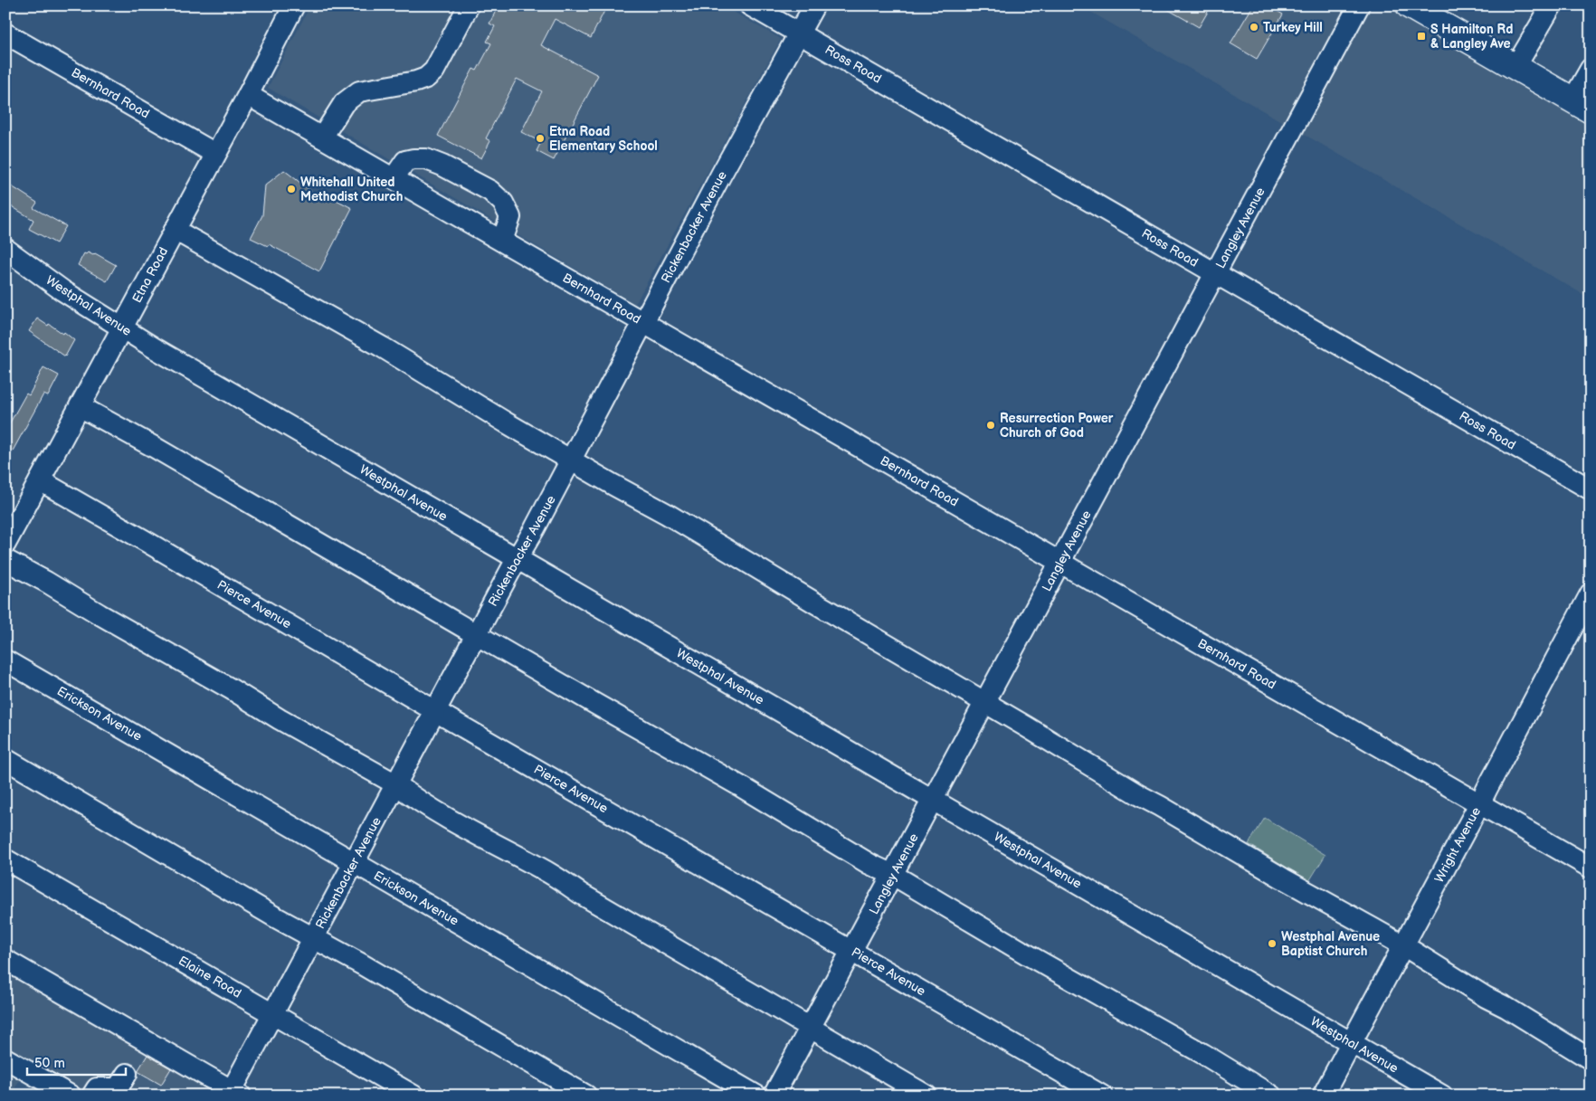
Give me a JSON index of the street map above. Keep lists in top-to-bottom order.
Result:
{
  "streets": {
    "street": [
      "Ross Road",
      "Bernhard Road",
      "Rickenbacker Avenue",
      "Langley Avenue",
      "Etna Road",
      "Westphal Avenue",
      "Pierce Avenue",
      "Erickson Avenue",
      "Wright Avenue",
      "Elaine Road"
    ]
  },
  "crossings": [
    ["Ross Road", "Rickenbacker Avenue"],
    ["Ross Road", "Langley Avenue"],
    ["Bernhard Road", "Rickenbacker Avenue"],
    ["Bernhard Road", "Langley Avenue"],
    ["Bernhard Road", "Etna Road"],
    ["Bernhard Road", "Wright Avenue"],
    ["Rickenbacker Avenue", "Westphal Avenue"],
    ["Rickenbacker Avenue", "Pierce Avenue"],
    ["Rickenbacker Avenue", "Erickson Avenue"],
    ["Rickenbacker Avenue", "Elaine Road"],
    ["Langley Avenue", "Westphal Avenue"],
    ["Langley Avenue", "Pierce Avenue"],
    ["Etna Road", "Westphal Avenue"],
    ["Etna Road", "Pierce Avenue"],
    ["Westphal Avenue", "Wright Avenue"]
  ],
  "places": {
    "other": [
      "Turkey Hill",
      "Etna Road Elementary School",
      "Whitehall United Methodist Church",
      "Resurrection Power Church of God",
      "Westphal Avenue Baptist Church"
    ],
    "transit": ["S Hamilton Rd & Langley Ave"]
  },
  "scale_bar": "50 m"
}
